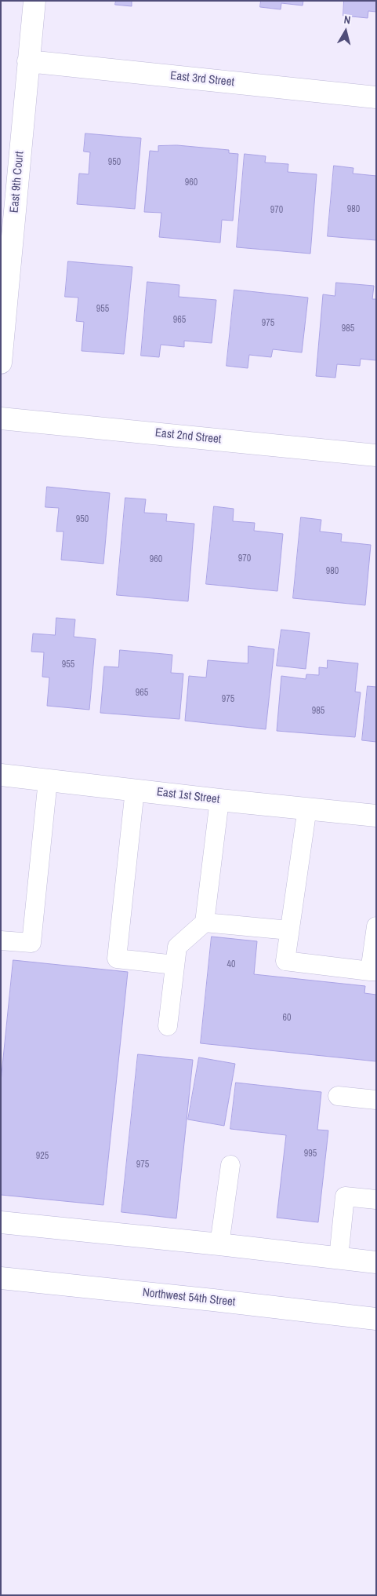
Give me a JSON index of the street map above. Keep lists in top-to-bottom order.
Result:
{
  "streets": {
    "street": [
      "East 3rd Street",
      "East 9th Court",
      "East 2nd Street",
      "East 1st Street",
      "Northwest 54th Street"
    ]
  },
  "crossings": [
    ["East 3rd Street", "East 9th Court"]
  ],
  "house_numbers": [
    "950",
    "960",
    "980",
    "970",
    "955",
    "965",
    "975",
    "985",
    "950",
    "970",
    "960",
    "980",
    "955",
    "965",
    "975",
    "985",
    "40",
    "60",
    "995",
    "925",
    "975"
  ],
  "north": "top"
}
